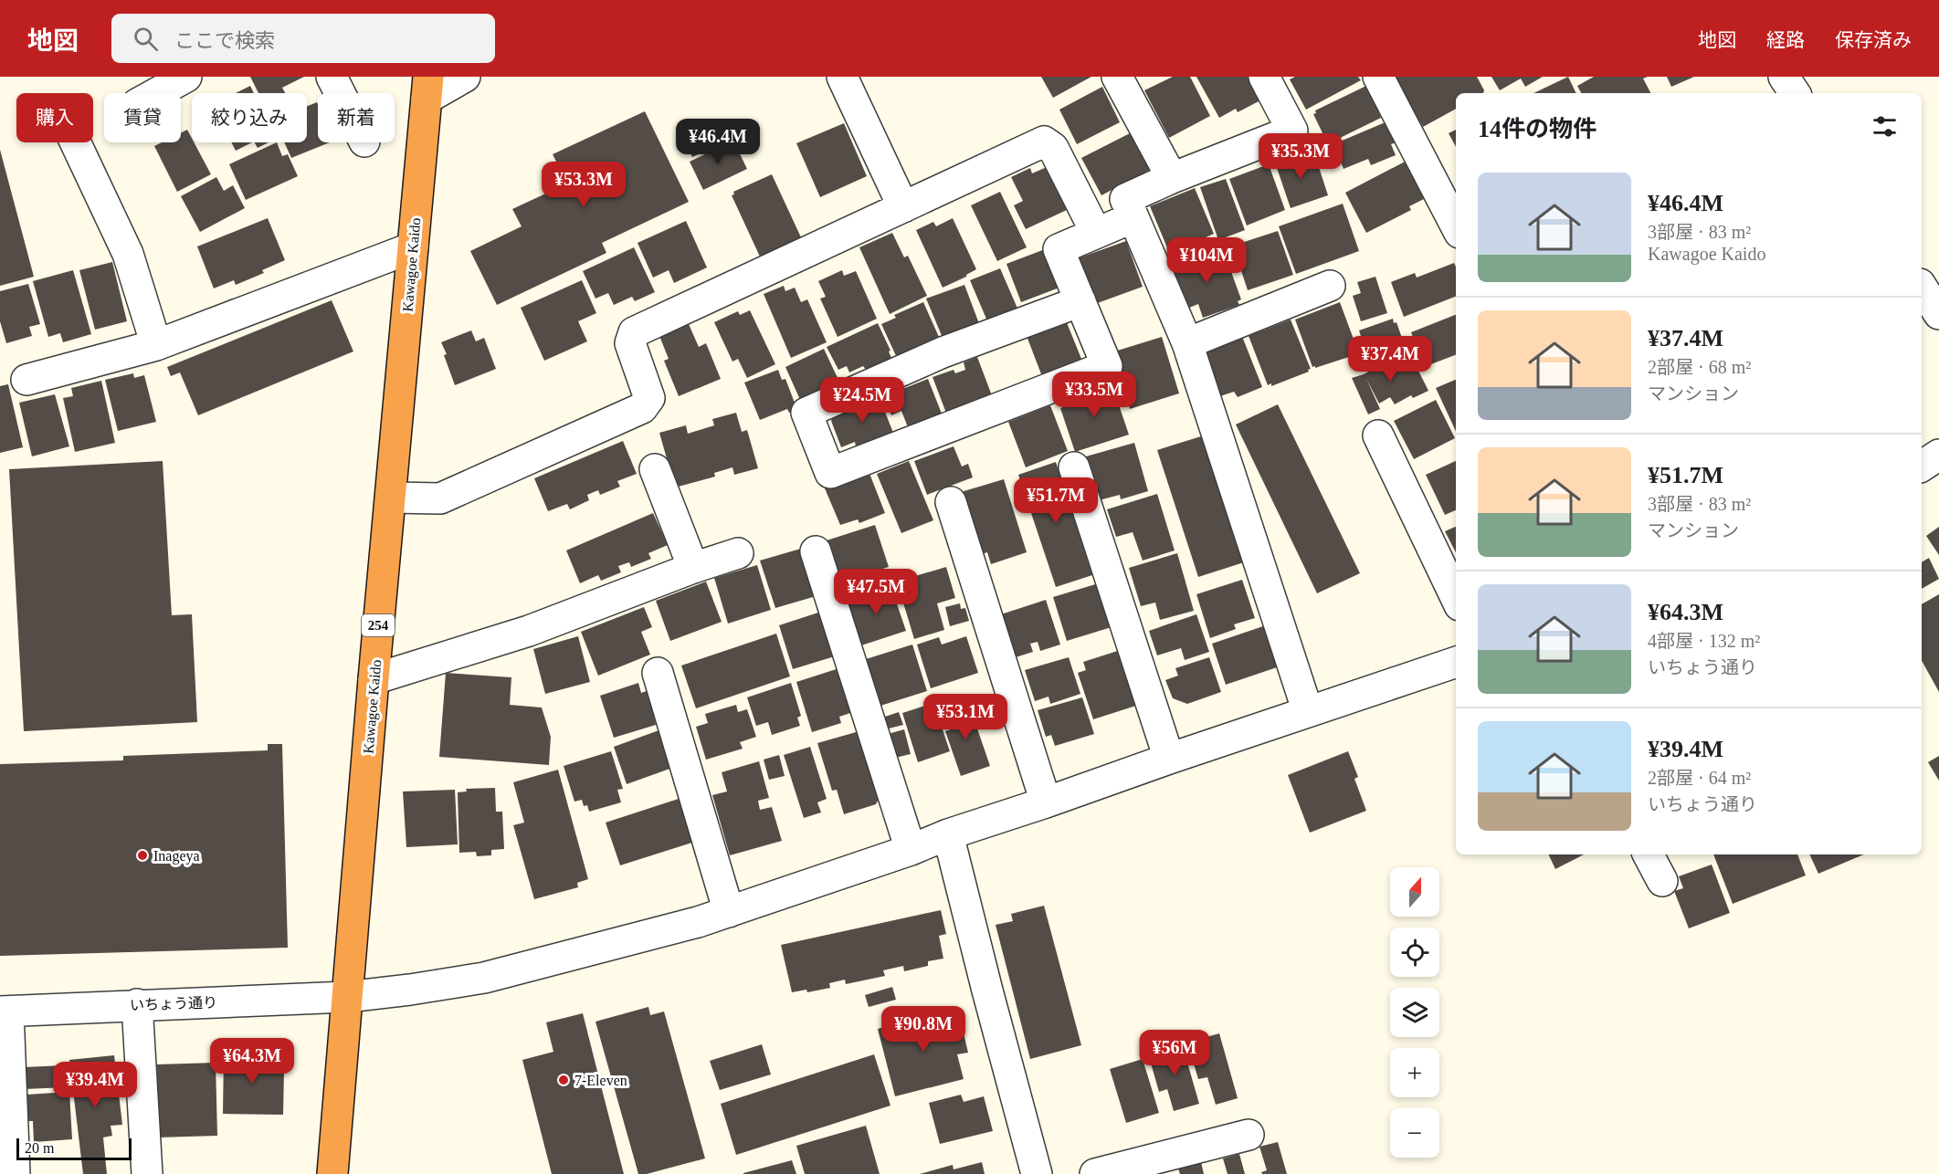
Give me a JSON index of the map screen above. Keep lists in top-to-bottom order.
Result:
{
  "streets": {
    "highway": ["Kawagoe Kaido", "254"],
    "street": ["いちょう通り"]
  },
  "crossings": [
    ["Kawagoe Kaido", "いちょう通り"]
  ],
  "places": ["Inageya", "7-Eleven"],
  "scale_bar": "20 m",
  "north": "top",
  "page": {
    "header": "地図",
    "search": "ここで検索",
    "nav": ["地図", "経路", "保存済み"],
    "chip": [
      "購入",
      "賃貸",
      "絞り込み",
      "新着"
    ],
    "heading": "14件の物件",
    "price": [
      "¥46.4M",
      "¥35.3M",
      "¥53.3M",
      "¥104M",
      "¥37.4M",
      "¥33.5M",
      "¥24.5M",
      "¥51.7M",
      "¥47.5M",
      "¥53.1M",
      "¥90.8M",
      "¥56M",
      "¥64.3M",
      "¥39.4M"
    ],
    "list": [
      {
        "name": "¥46.4M",
        "note": "3部屋 · 83 m² · Kawagoe Kaido"
      },
      {
        "name": "¥37.4M",
        "note": "2部屋 · 68 m² · マンション"
      },
      {
        "name": "¥51.7M",
        "note": "3部屋 · 83 m² · マンション"
      },
      {
        "name": "¥64.3M",
        "note": "4部屋 · 132 m² · いちょう通り"
      },
      {
        "name": "¥39.4M",
        "note": "2部屋 · 64 m² · いちょう通り"
      }
    ],
    "map_buttons": ["+", "−"],
    "scale": "20 m"
  }
}
